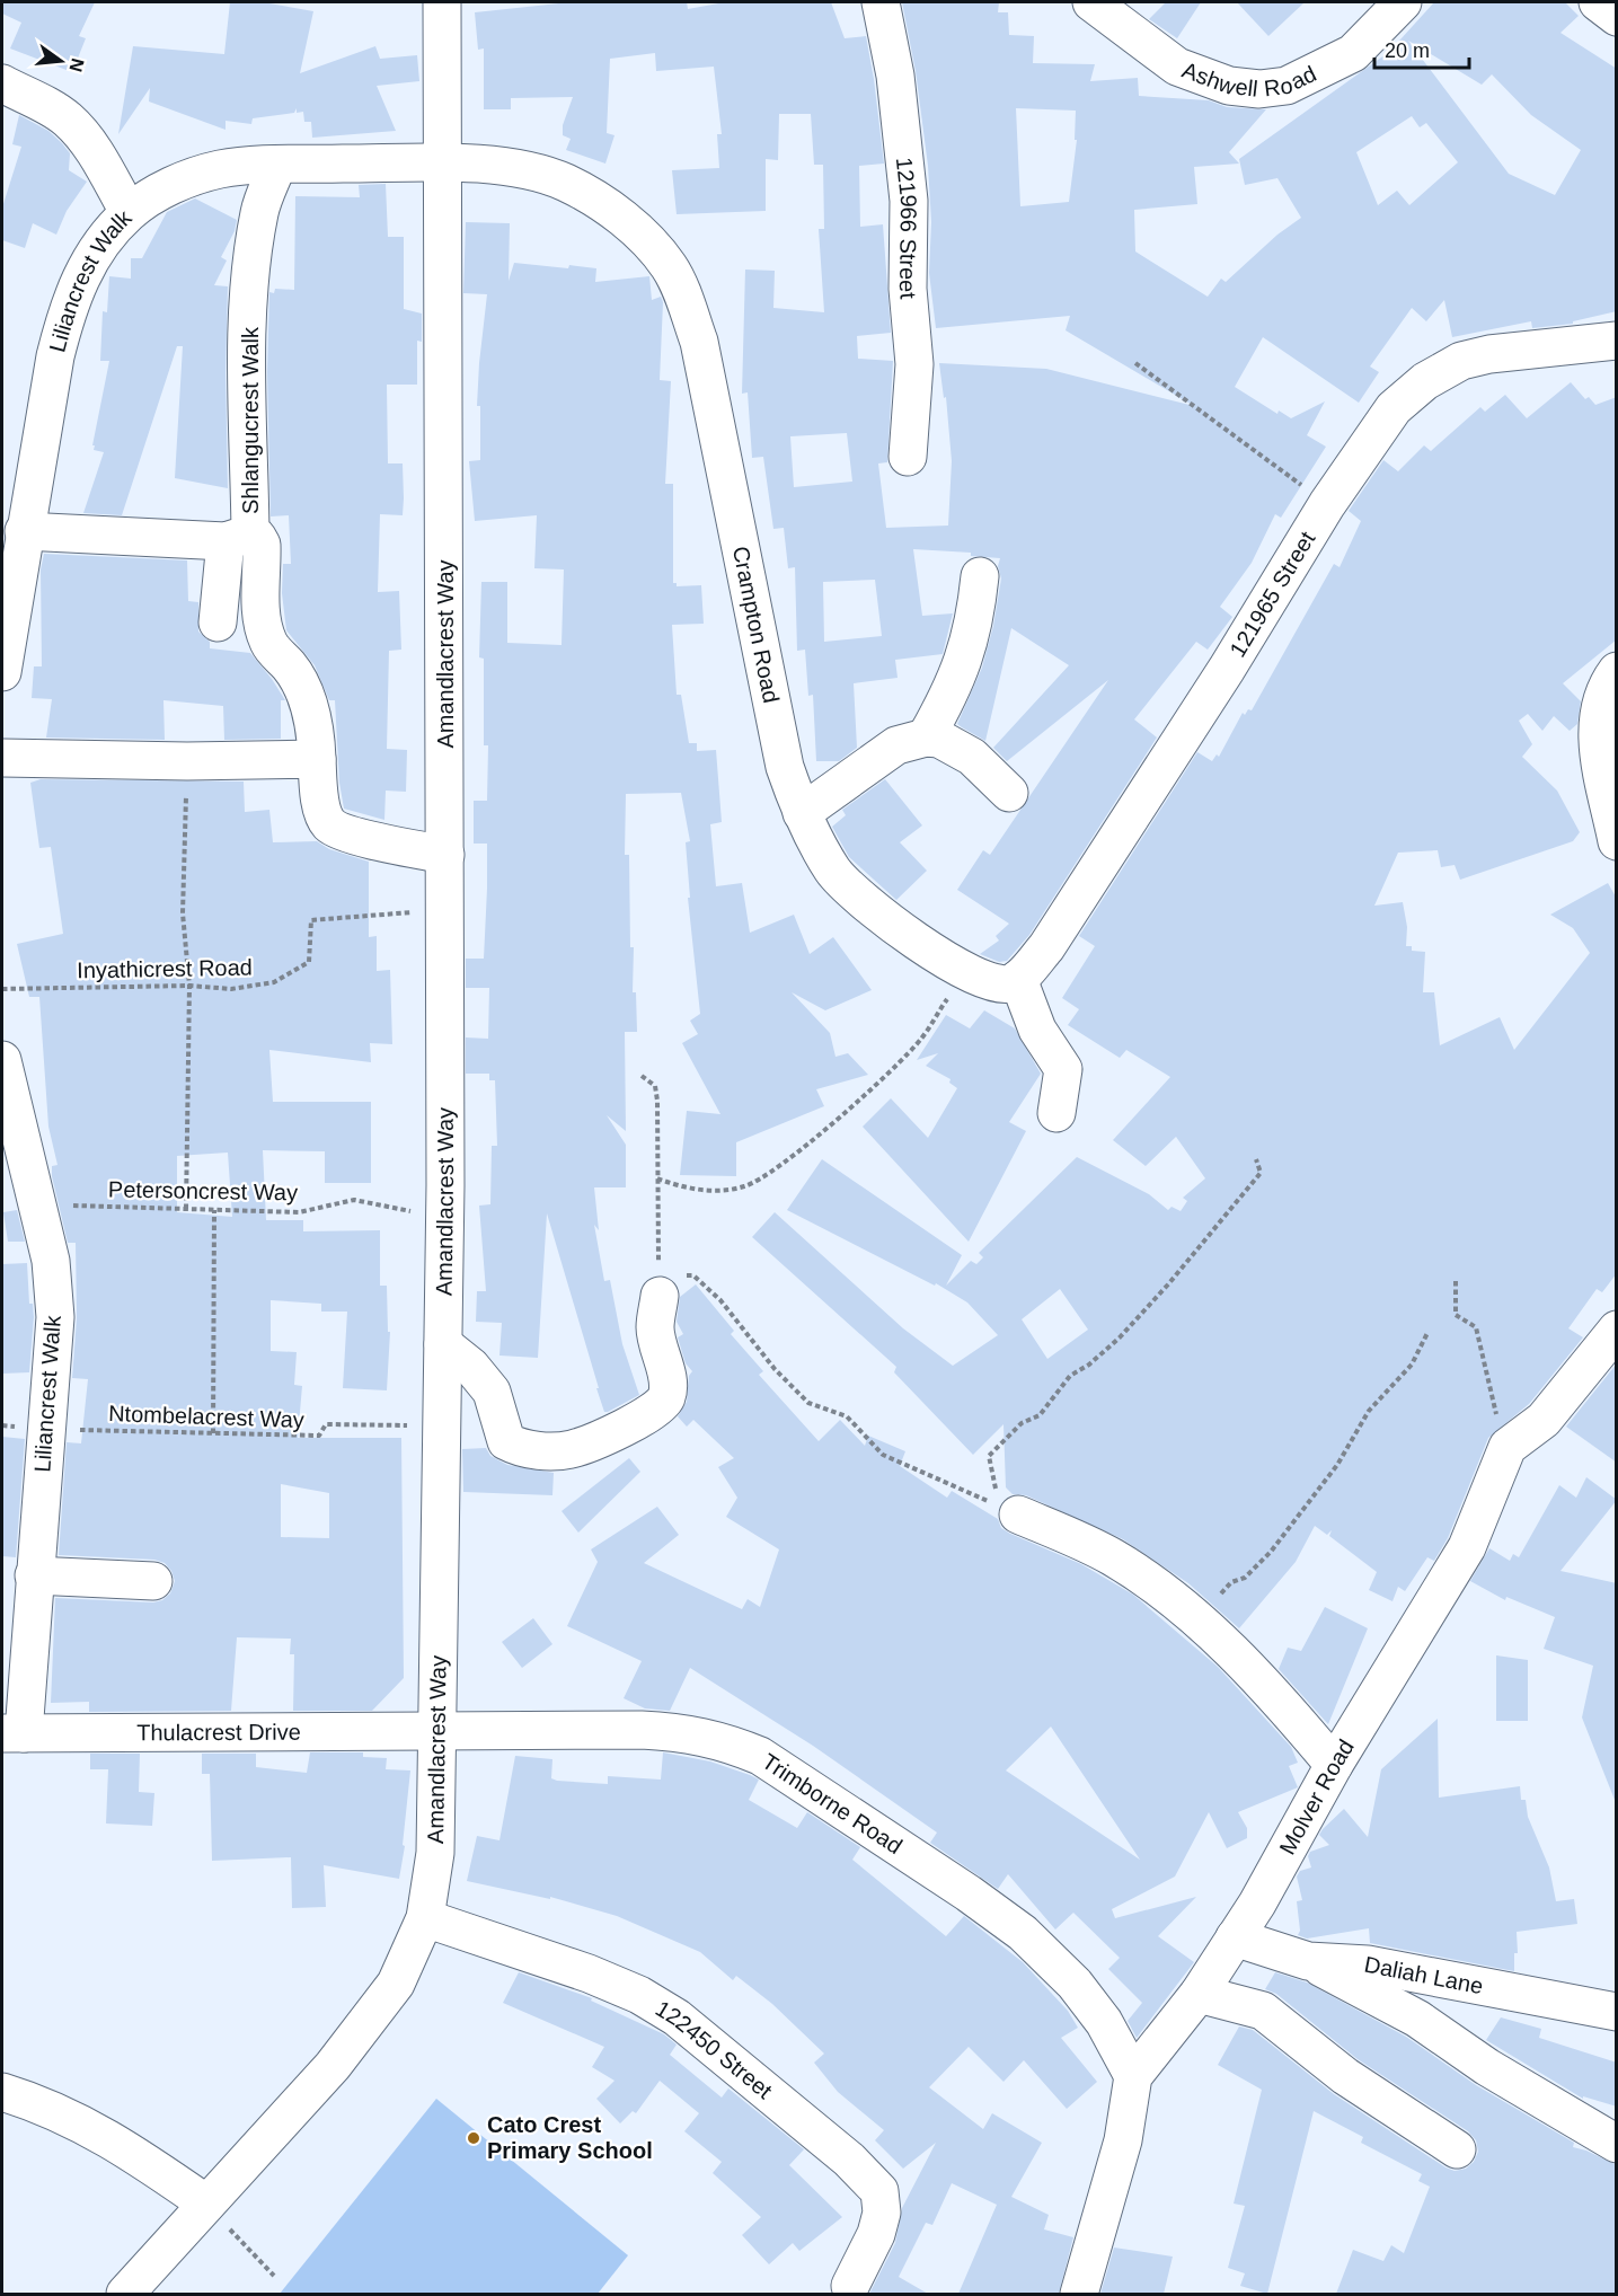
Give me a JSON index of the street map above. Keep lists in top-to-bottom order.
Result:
{
  "streets": {
    "street": [
      "Ashwell Road",
      "121966 Street",
      "Liliancrest Walk",
      "Shlangucrest Walk",
      "121965 Street",
      "Crampton Road",
      "Amandlacrest Way",
      "Thulacrest Drive",
      "Molver Road",
      "Trimborne Road",
      "Daliah Lane",
      "122450 Street"
    ],
    "path": ["Inyathicrest Road", "Petersoncrest Way", "Ntombelacrest Way"]
  },
  "crossings": [
    ["Liliancrest Walk", "Shlangucrest Walk"],
    ["Liliancrest Walk", "Crampton Road"],
    ["Liliancrest Walk", "Amandlacrest Way"],
    ["Liliancrest Walk", "Petersoncrest Way"],
    ["Liliancrest Walk", "Ntombelacrest Way"],
    ["Liliancrest Walk", "Thulacrest Drive"],
    ["121965 Street", "Crampton Road"],
    ["Crampton Road", "Amandlacrest Way"],
    ["Amandlacrest Way", "Inyathicrest Road"],
    ["Amandlacrest Way", "Petersoncrest Way"],
    ["Amandlacrest Way", "Ntombelacrest Way"],
    ["Amandlacrest Way", "Thulacrest Drive"],
    ["Amandlacrest Way", "Trimborne Road"],
    ["Amandlacrest Way", "122450 Street"],
    ["Thulacrest Drive", "Trimborne Road"],
    ["Molver Road", "Trimborne Road"],
    ["Molver Road", "Daliah Lane"]
  ],
  "places": ["Cato Crest Primary School"],
  "scale_bar": "20 m",
  "north": "right"
}
